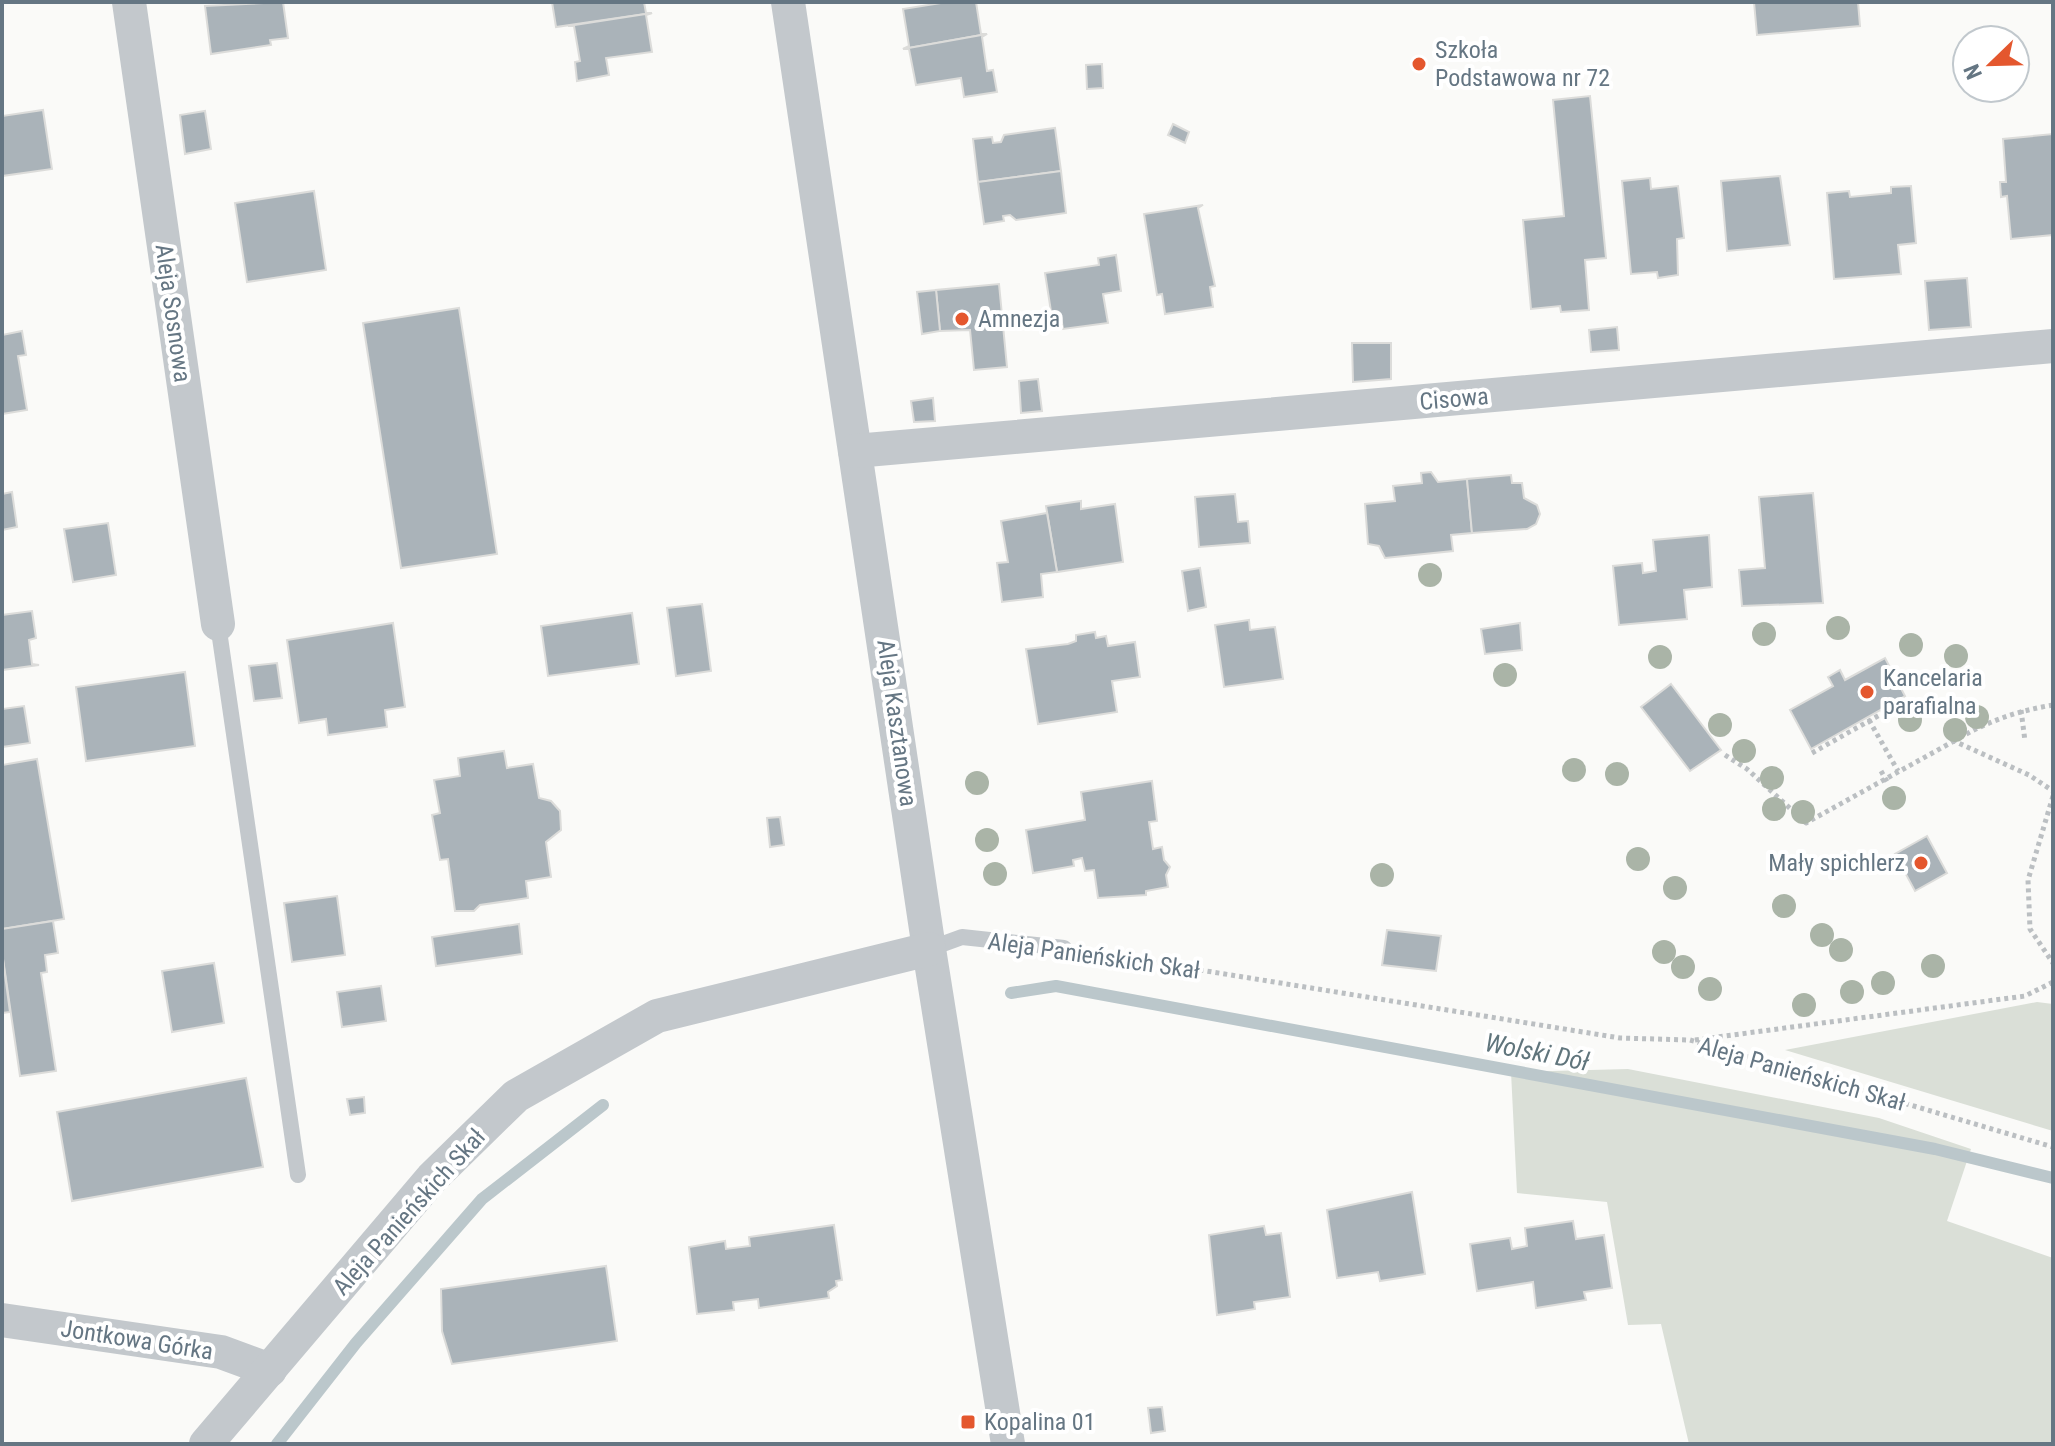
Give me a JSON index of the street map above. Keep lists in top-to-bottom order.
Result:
{
  "streets": {
    "street": [
      "Aleja Sosnowa",
      "Cisowa",
      "Aleja Kasztanowa",
      "Aleja Panieńskich Skał",
      "Jontkowa Górka"
    ]
  },
  "crossings": [
    ["Cisowa", "Aleja Kasztanowa"],
    ["Aleja Kasztanowa", "Aleja Panieńskich Skał"],
    ["Aleja Panieńskich Skał", "Jontkowa Górka"]
  ],
  "water": ["Wolski Dół"],
  "places": {
    "other": [
      "Szkoła Podstawowa nr 72",
      "Amnezja",
      "Kancelaria parafialna",
      "Mały spichlerz"
    ],
    "transit": ["Kopalina 01"]
  },
  "north": "bottom left"
}
